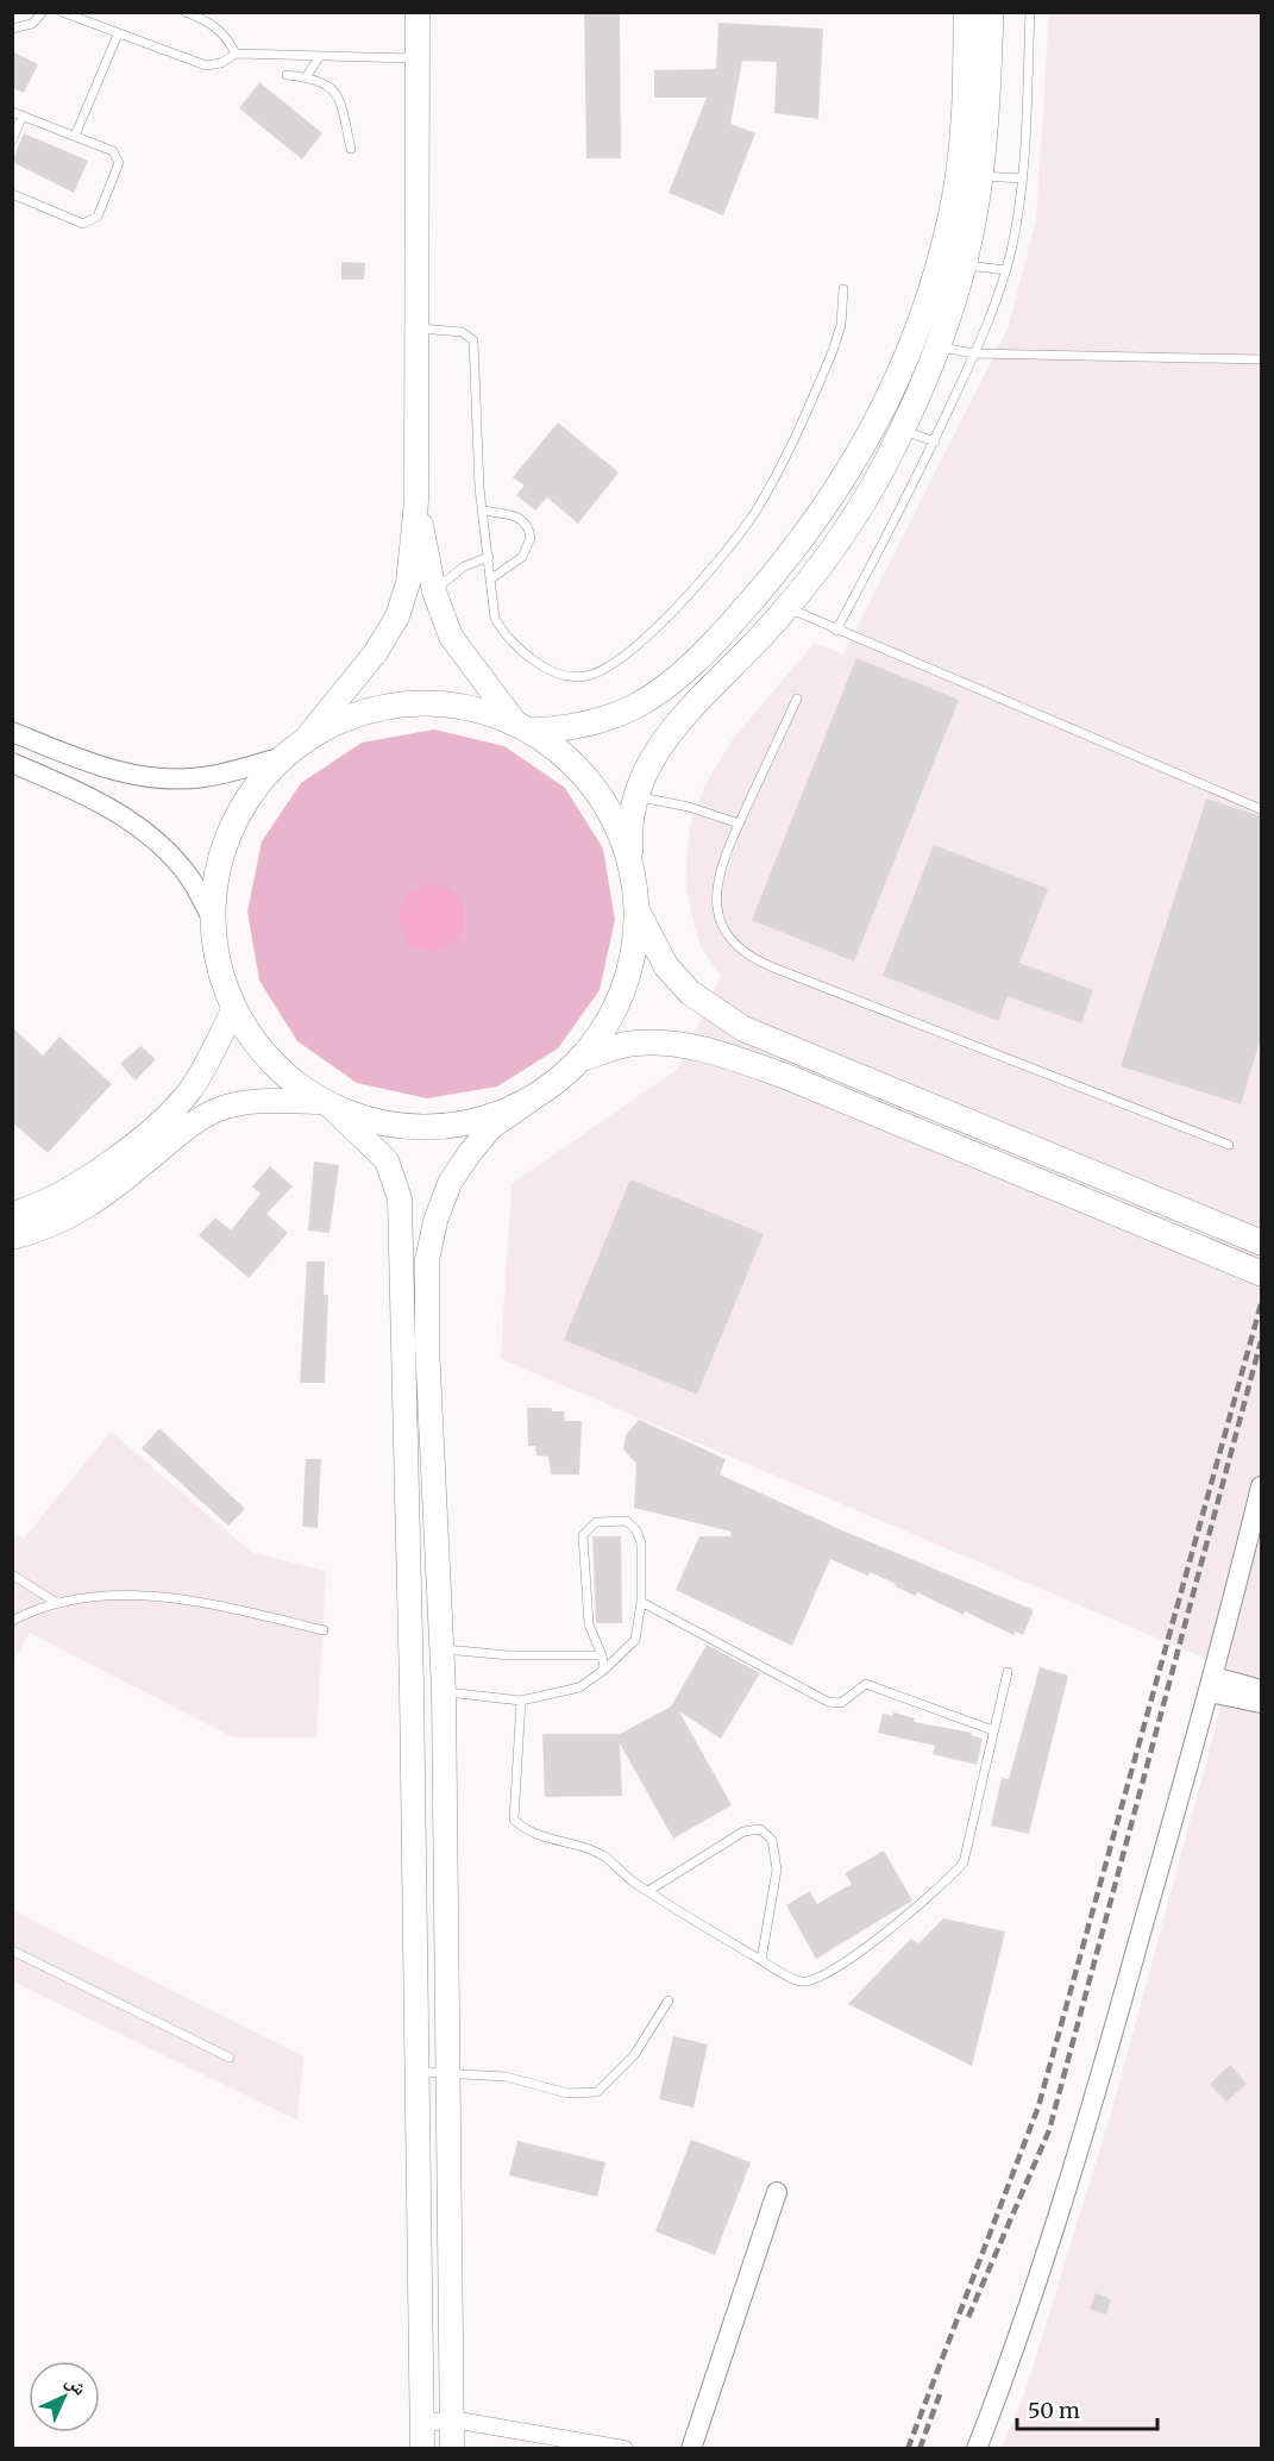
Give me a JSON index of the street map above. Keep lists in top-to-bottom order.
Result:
{
  "scale_bar": "50 m",
  "north": "top right"
}
